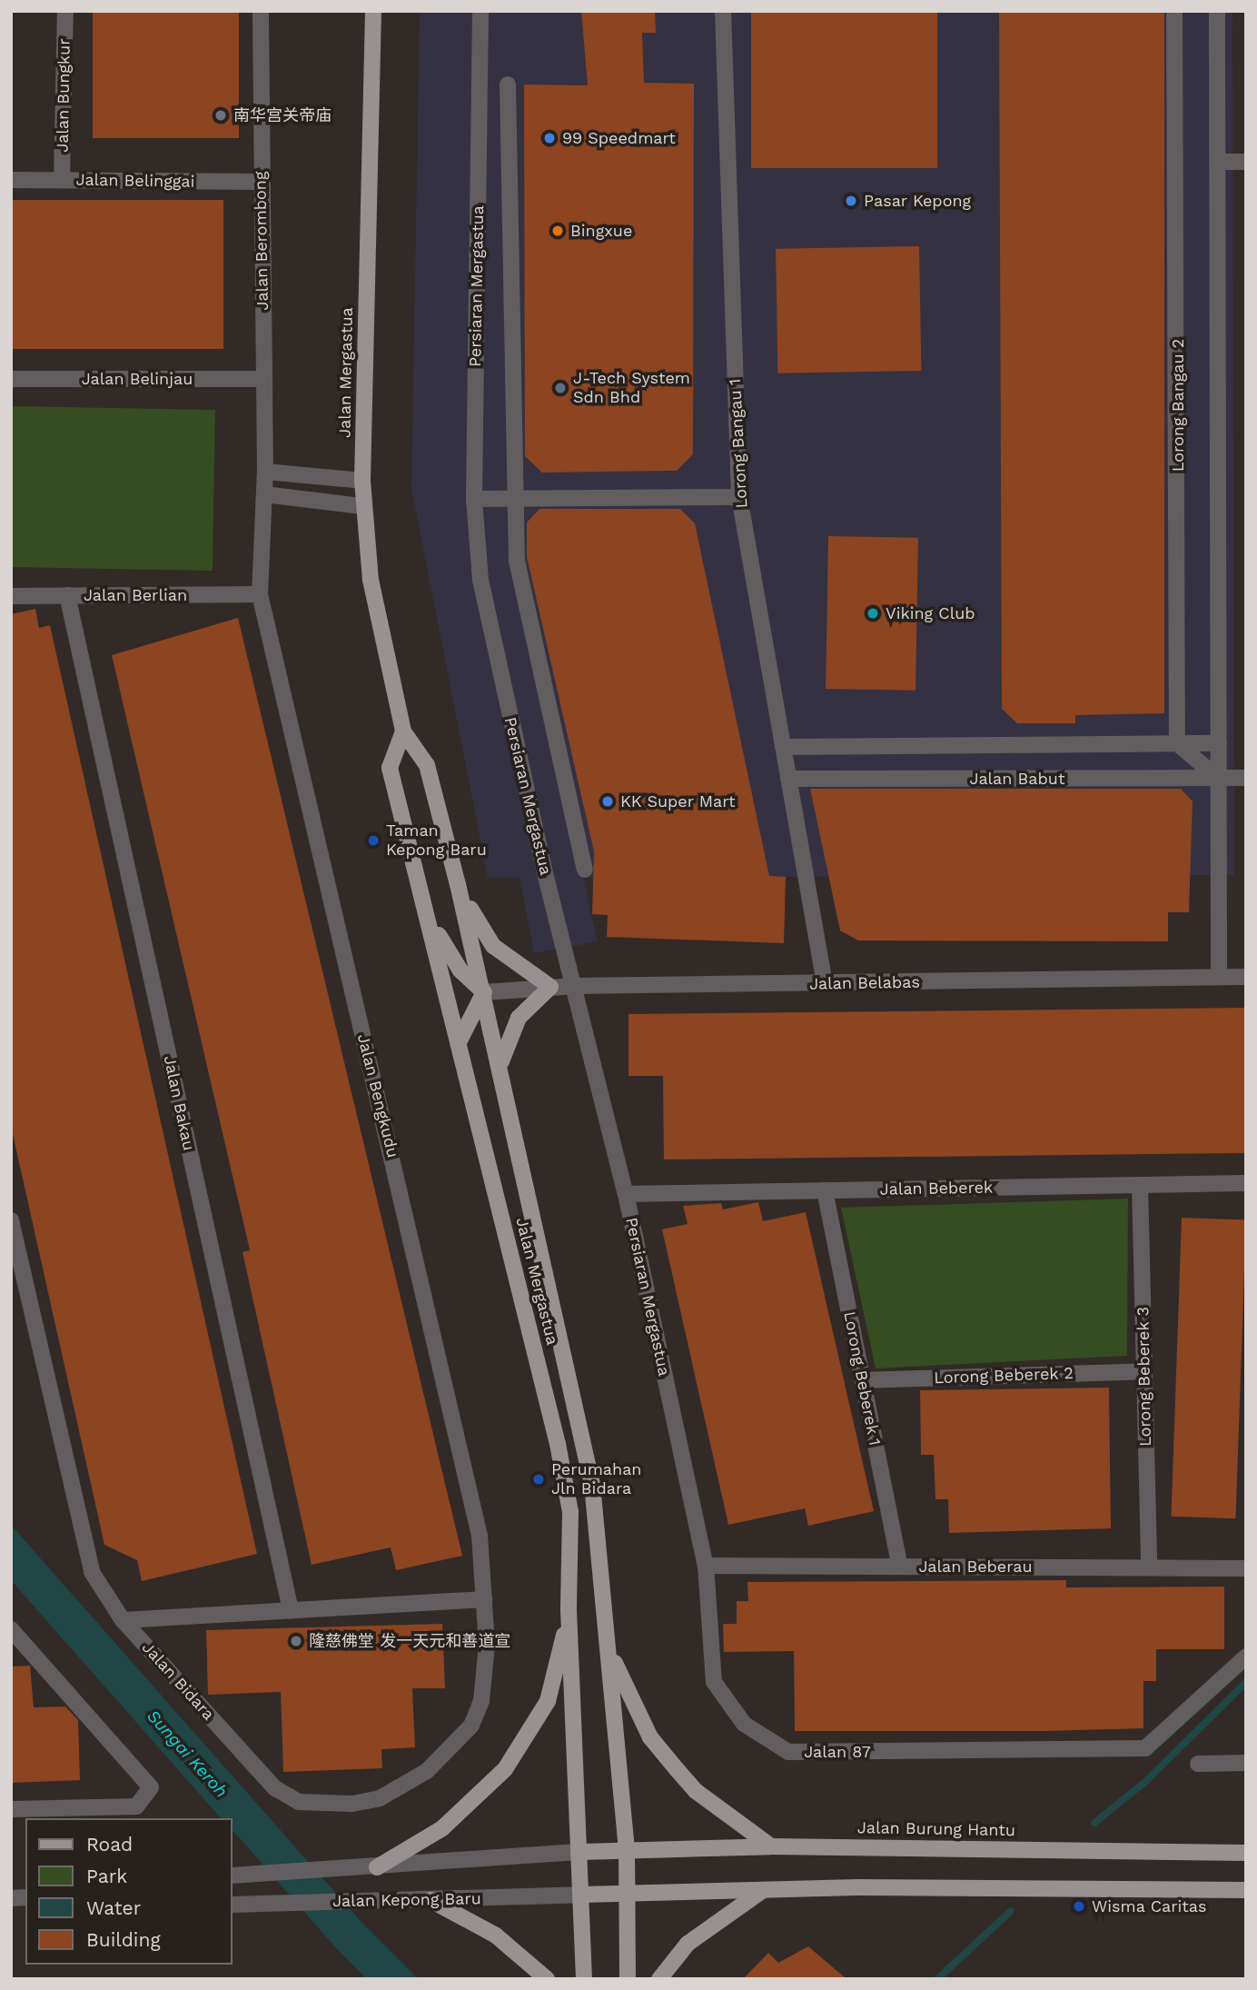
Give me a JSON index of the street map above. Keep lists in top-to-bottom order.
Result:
{
  "streets": {
    "main road": ["Jalan Mergastua", "Jalan Burung Hantu"],
    "street": [
      "Jalan Bungkur",
      "Jalan Belinggai",
      "Jalan Berombong",
      "Persiaran Mergastua",
      "Jalan Belinjau",
      "Lorong Bangau 2",
      "Lorong Bangau 1",
      "Jalan Berlian",
      "Jalan Babut",
      "Jalan Belabas",
      "Jalan Bengkudu",
      "Jalan Bakau",
      "Jalan Beberek",
      "Lorong Beberek 2",
      "Lorong Beberek 3",
      "Lorong Beberek 1",
      "Jalan Beberau",
      "Jalan Bidara",
      "Jalan 87",
      "Jalan Kepong Baru"
    ]
  },
  "crossings": [
    ["Jalan Bungkur", "Jalan Belinggai"],
    ["Jalan Belinggai", "Jalan Berombong"],
    ["Jalan Berombong", "Jalan Belinjau"],
    ["Jalan Berombong", "Jalan Berlian"],
    ["Jalan Berombong", "Jalan Bengkudu"],
    ["Persiaran Mergastua", "Jalan Belabas"],
    ["Persiaran Mergastua", "Jalan Beberek"],
    ["Persiaran Mergastua", "Jalan Beberau"],
    ["Persiaran Mergastua", "Jalan 87"],
    ["Jalan Mergastua", "Jalan Belabas"],
    ["Jalan Mergastua", "Jalan Burung Hantu"],
    ["Jalan Mergastua", "Jalan Kepong Baru"],
    ["Lorong Bangau 2", "Jalan Babut"],
    ["Lorong Bangau 1", "Jalan Babut"],
    ["Lorong Bangau 1", "Jalan Belabas"],
    ["Jalan Berlian", "Jalan Bengkudu"],
    ["Jalan Berlian", "Jalan Bakau"],
    ["Jalan Bengkudu", "Jalan Bidara"],
    ["Jalan Beberek", "Lorong Beberek 3"],
    ["Jalan Beberek", "Lorong Beberek 1"],
    ["Lorong Beberek 2", "Lorong Beberek 3"],
    ["Lorong Beberek 2", "Lorong Beberek 1"],
    ["Lorong Beberek 3", "Jalan Beberau"],
    ["Lorong Beberek 1", "Jalan Beberau"],
    ["Jalan Beberau", "Jalan 87"],
    ["Jalan Burung Hantu", "Jalan Kepong Baru"]
  ],
  "water": ["Sungai Keroh"],
  "places": [
    "南华宫关帝庙",
    "99 Speedmart",
    "Pasar Kepong",
    "Bingxue",
    "J-Tech System Sdn Bhd",
    "Viking Club",
    "KK Super Mart",
    "Taman Kepong Baru",
    "Perumahan Jln Bidara",
    "隆慈佛堂 发一天元和善道宣",
    "Wisma Caritas"
  ],
  "legend": [
    "Road",
    "Park",
    "Water",
    "Building"
  ]
}
